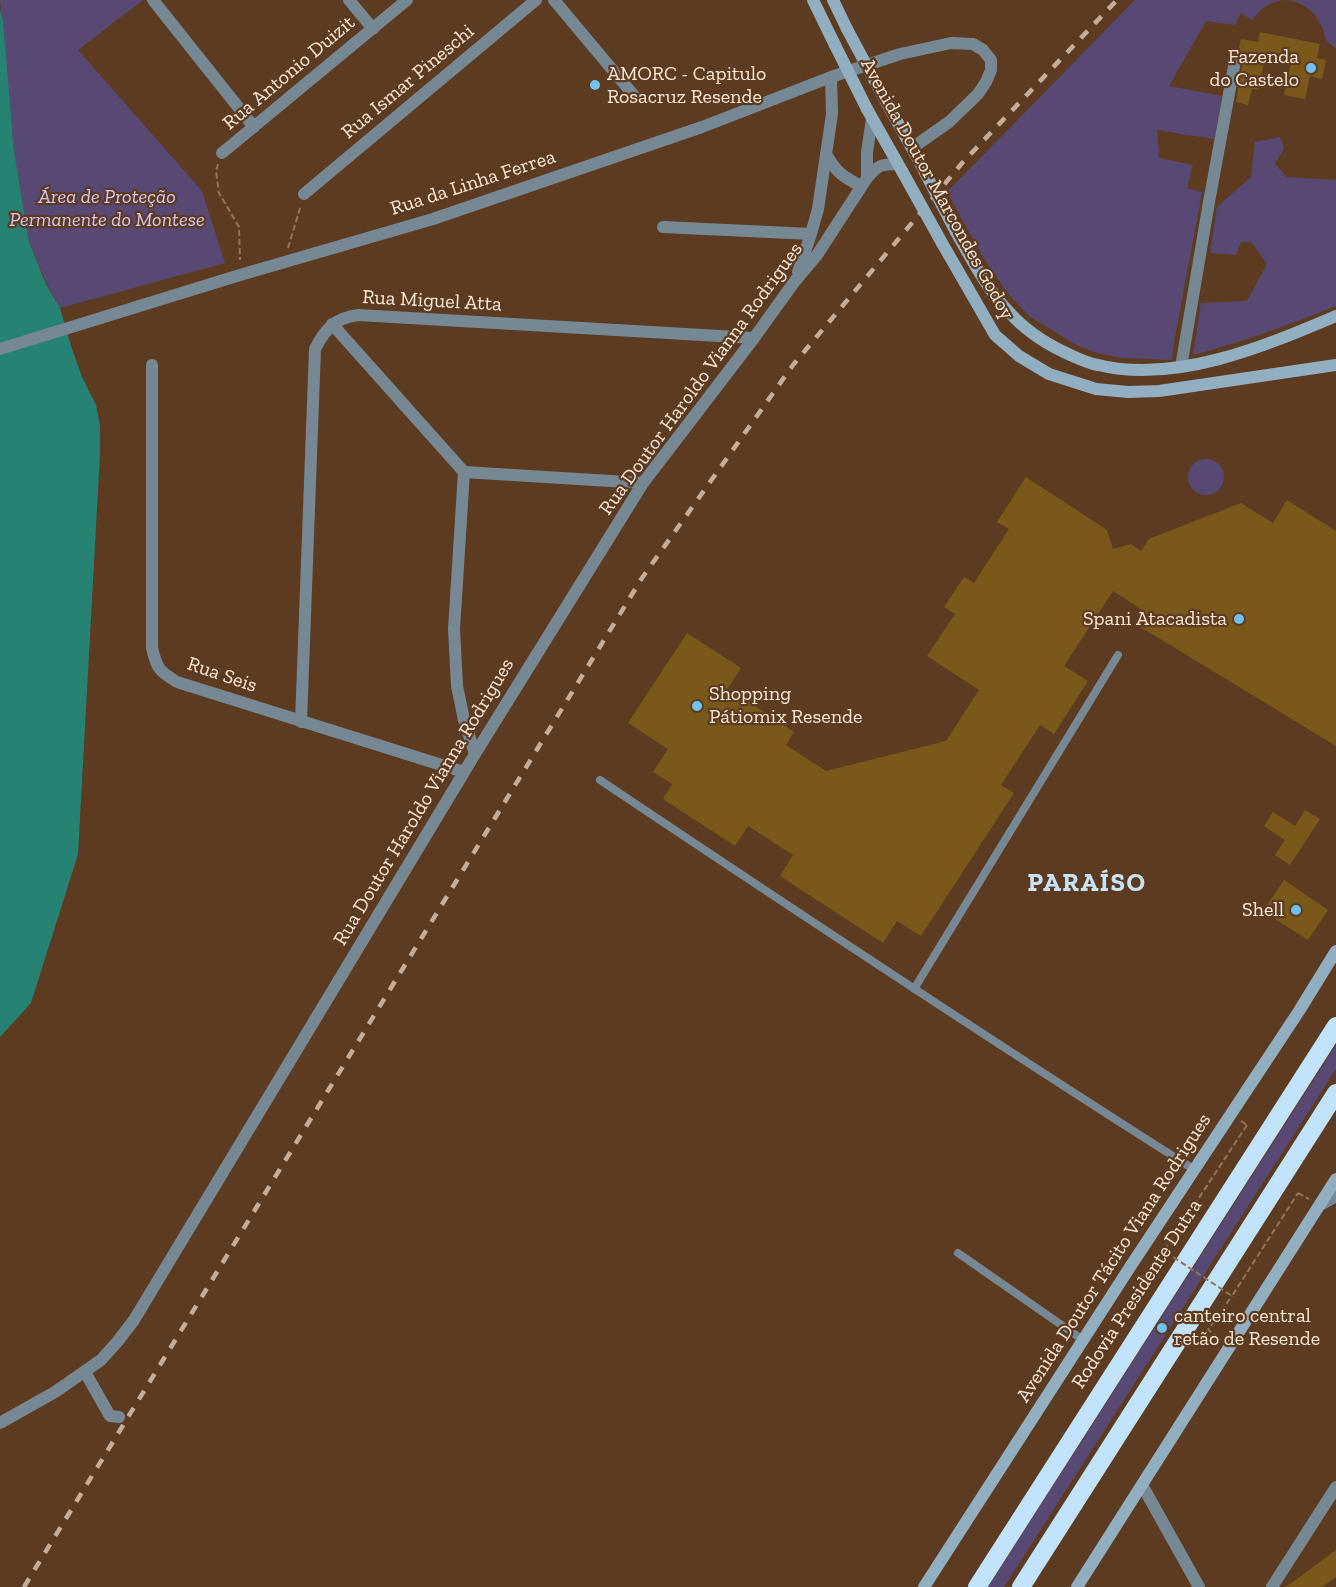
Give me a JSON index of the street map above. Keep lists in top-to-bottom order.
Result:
{
  "streets": {
    "highway": ["Rodovia Presidente Dutra"],
    "main road": ["Avenida Doutor Marcondes Godoy", "Avenida Doutor Tácito Viana Rodrigues"],
    "street": [
      "Rua Antonio Duizit",
      "Rua Ismar Pineschi",
      "Rua da Linha Ferrea",
      "Rua Miguel Atta",
      "Rua Doutor Haroldo Vianna Rodrigues",
      "Rua Seis"
    ]
  },
  "crossings": [
    ["Rua da Linha Ferrea", "Avenida Doutor Marcondes Godoy"],
    ["Rua Miguel Atta", "Rua Doutor Haroldo Vianna Rodrigues"],
    ["Rua Doutor Haroldo Vianna Rodrigues", "Rua Seis"]
  ],
  "districts": ["PARAÍSO"],
  "parks": ["Área de Proteção Permanente do Montese"],
  "places": [
    "Fazenda do Castelo",
    "AMORC - Capitulo Rosacruz Resende",
    "Spani Atacadista",
    "Shopping Pátiomix Resende",
    "Shell",
    "canteiro central retão de Resende"
  ]
}
